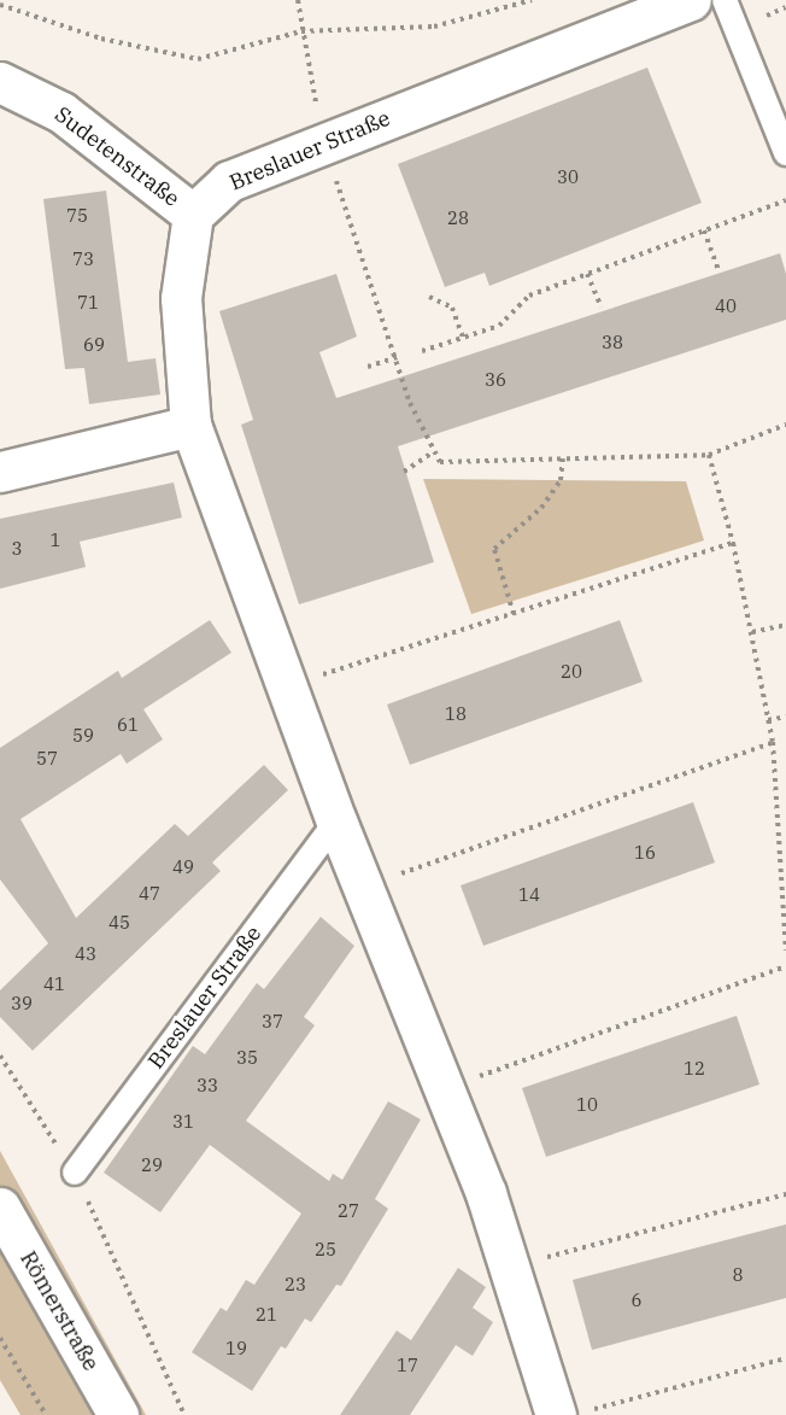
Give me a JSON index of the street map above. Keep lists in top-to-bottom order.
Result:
{
  "streets": {
    "street": ["Breslauer Straße", "Sudetenstraße", "Römerstraße"]
  },
  "crossings": [
    ["Breslauer Straße", "Sudetenstraße"]
  ],
  "house_numbers": [
    "30",
    "75",
    "28",
    "73",
    "71",
    "40",
    "38",
    "69",
    "36",
    "1",
    "3",
    "20",
    "18",
    "61",
    "59",
    "57",
    "16",
    "49",
    "47",
    "14",
    "45",
    "43",
    "41",
    "39",
    "37",
    "35",
    "12",
    "33",
    "10",
    "31",
    "29",
    "27",
    "25",
    "8",
    "23",
    "6",
    "21",
    "19",
    "17"
  ]
}
